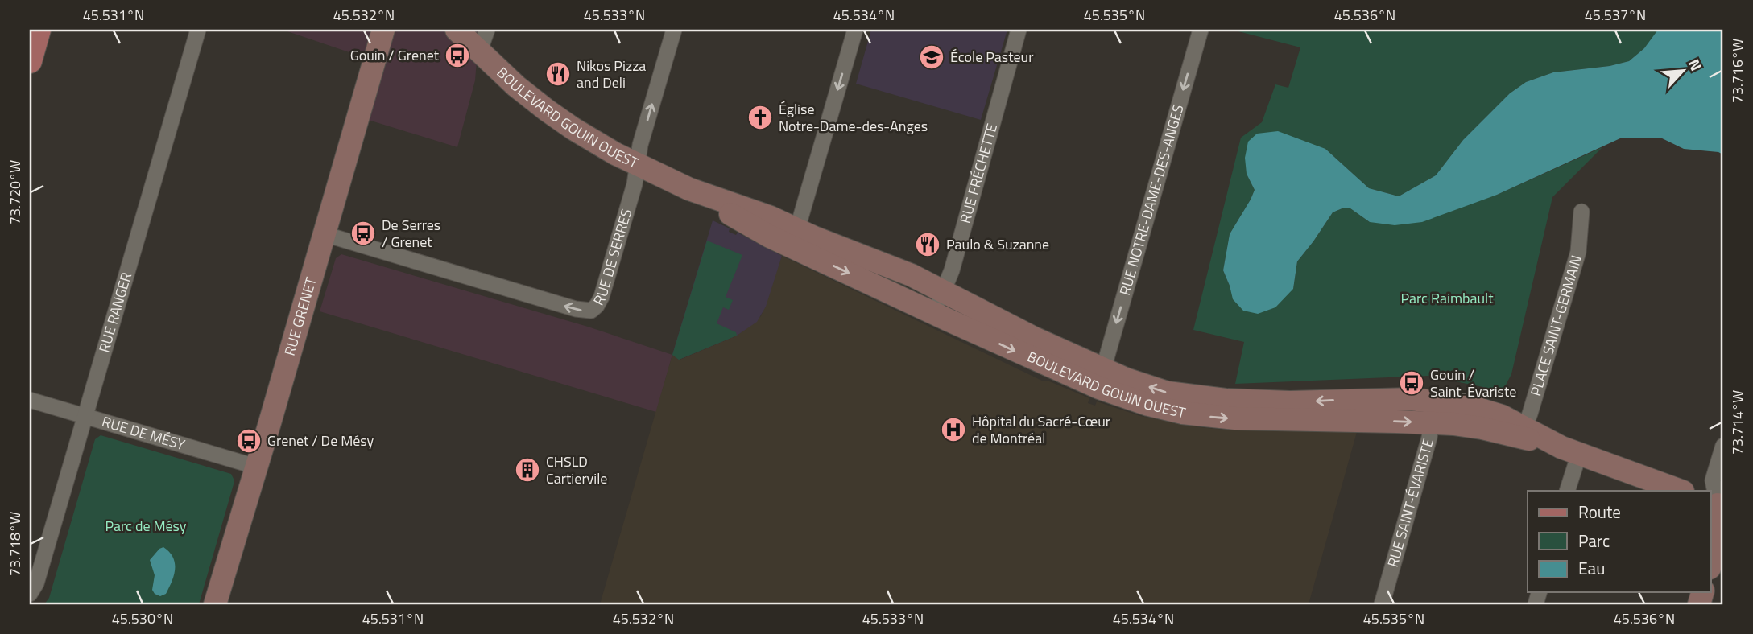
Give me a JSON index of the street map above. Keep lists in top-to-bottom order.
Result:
{
  "streets": {
    "street": [
      "BOULEVARD GOUIN OUEST",
      "RUE FRÉCHETTE",
      "RUE NOTRE-DAME-DES-ANGES",
      "RUE DE SERRES",
      "RUE RANGER",
      "RUE GRENET",
      "PLACE SAINT-GERMAIN",
      "RUE DE MÉSY",
      "RUE SAINT-ÉVARISTE"
    ]
  },
  "crossings": [
    ["BOULEVARD GOUIN OUEST", "RUE FRÉCHETTE"],
    ["BOULEVARD GOUIN OUEST", "RUE NOTRE-DAME-DES-ANGES"],
    ["BOULEVARD GOUIN OUEST", "RUE DE SERRES"],
    ["BOULEVARD GOUIN OUEST", "PLACE SAINT-GERMAIN"],
    ["BOULEVARD GOUIN OUEST", "RUE SAINT-ÉVARISTE"],
    ["RUE DE SERRES", "RUE GRENET"],
    ["RUE RANGER", "RUE DE MÉSY"],
    ["RUE GRENET", "RUE DE MÉSY"]
  ],
  "one_way": ["RUE NOTRE-DAME-DES-ANGES"],
  "parks": ["Parc Raimbault", "Parc de Mésy"],
  "places": {
    "bus stop": [
      "Gouin / Grenet",
      "De Serres / Grenet",
      "Gouin / Saint-Évariste",
      "Grenet / De Mésy"
    ],
    "school or university": ["École Pasteur"],
    "restaurant": ["Nikos Pizza and Deli", "Paulo & Suzanne"],
    "church": ["Église Notre-Dame-des-Anges"],
    "hospital": ["Hôpital du Sacré-Cœur de Montréal"],
    "building": ["CHSLD Cartiervile"]
  },
  "legend": ["Route", "Parc", "Eau"],
  "north": "top right",
  "coordinates": [
    "45.531°N",
    "45.532°N",
    "45.533°N",
    "45.534°N",
    "45.535°N",
    "45.536°N",
    "45.537°N",
    "73.716°W",
    "73.720°W",
    "73.714°W",
    "73.718°W",
    "45.530°N"
  ]
}
